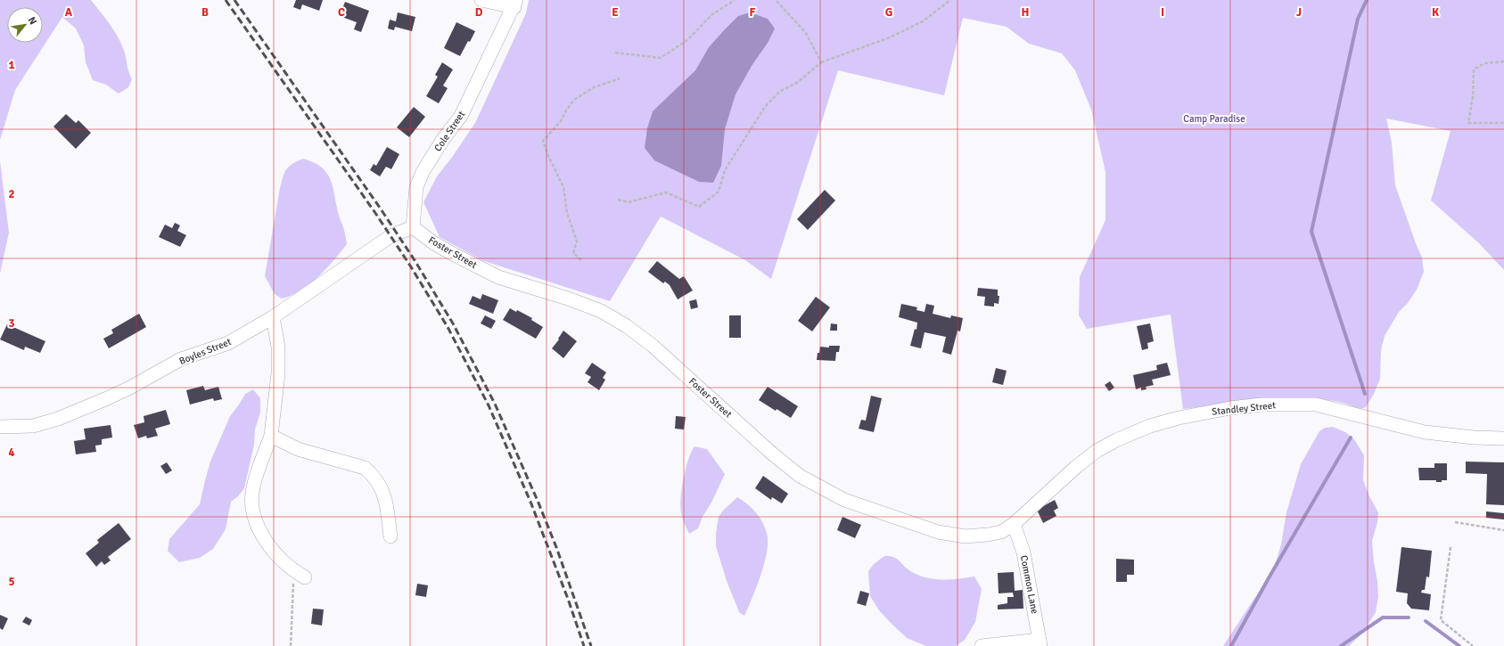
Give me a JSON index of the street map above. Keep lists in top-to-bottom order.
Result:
{
  "streets": {
    "street": [
      "Cole Street",
      "Foster Street",
      "Boyles Street",
      "Standley Street",
      "Common Lane"
    ]
  },
  "crossings": [
    ["Cole Street", "Foster Street"],
    ["Cole Street", "Boyles Street"],
    ["Foster Street", "Boyles Street"],
    ["Foster Street", "Standley Street"],
    ["Foster Street", "Common Lane"],
    ["Standley Street", "Common Lane"]
  ],
  "parks": ["Camp Paradise"],
  "north": "top right",
  "grid": {
    "columns": [
      "A",
      "B",
      "C",
      "D",
      "E",
      "F",
      "G",
      "H",
      "I",
      "J",
      "K"
    ],
    "rows": [
      "1",
      "2",
      "3",
      "4",
      "5"
    ]
  }
}
